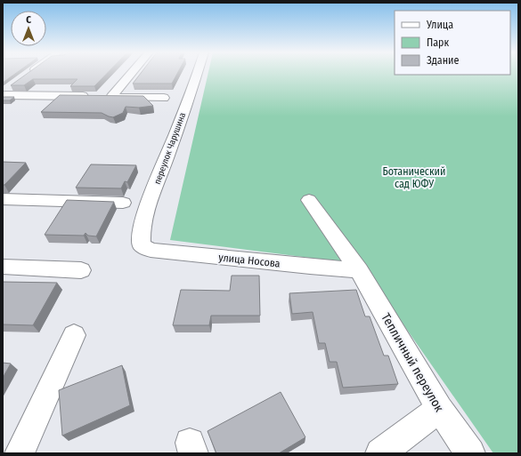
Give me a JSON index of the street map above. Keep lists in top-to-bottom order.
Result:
{
  "streets": {
    "street": ["переулок Чарушина", "улица Носова", "Тепличный переулок"]
  },
  "crossings": [
    ["переулок Чарушина", "улица Носова"],
    ["улица Носова", "Тепличный переулок"]
  ],
  "parks": ["Ботанический сад ЮФУ"],
  "legend": ["Улица", "Парк", "Здание"],
  "north": "top"
}
